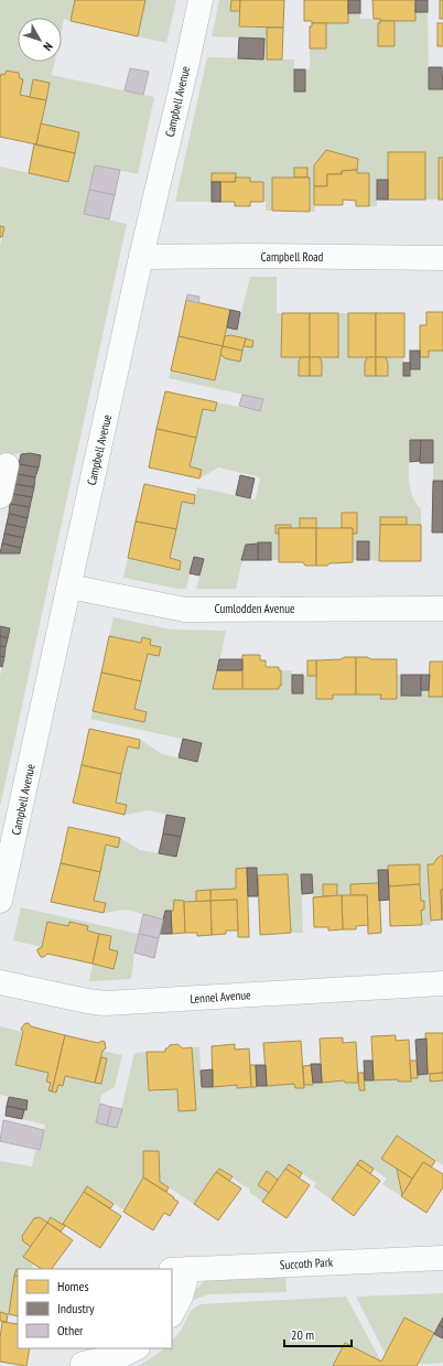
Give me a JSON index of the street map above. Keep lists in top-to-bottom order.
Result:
{
  "streets": {
    "street": [
      "Campbell Avenue",
      "Campbell Road",
      "Cumlodden Avenue",
      "Lennel Avenue",
      "Succoth Park"
    ]
  },
  "crossings": [
    ["Campbell Avenue", "Campbell Road"],
    ["Campbell Avenue", "Cumlodden Avenue"]
  ],
  "legend": ["Homes", "Industry", "Other"],
  "scale_bar": "20 m",
  "north": "bottom right"
}
